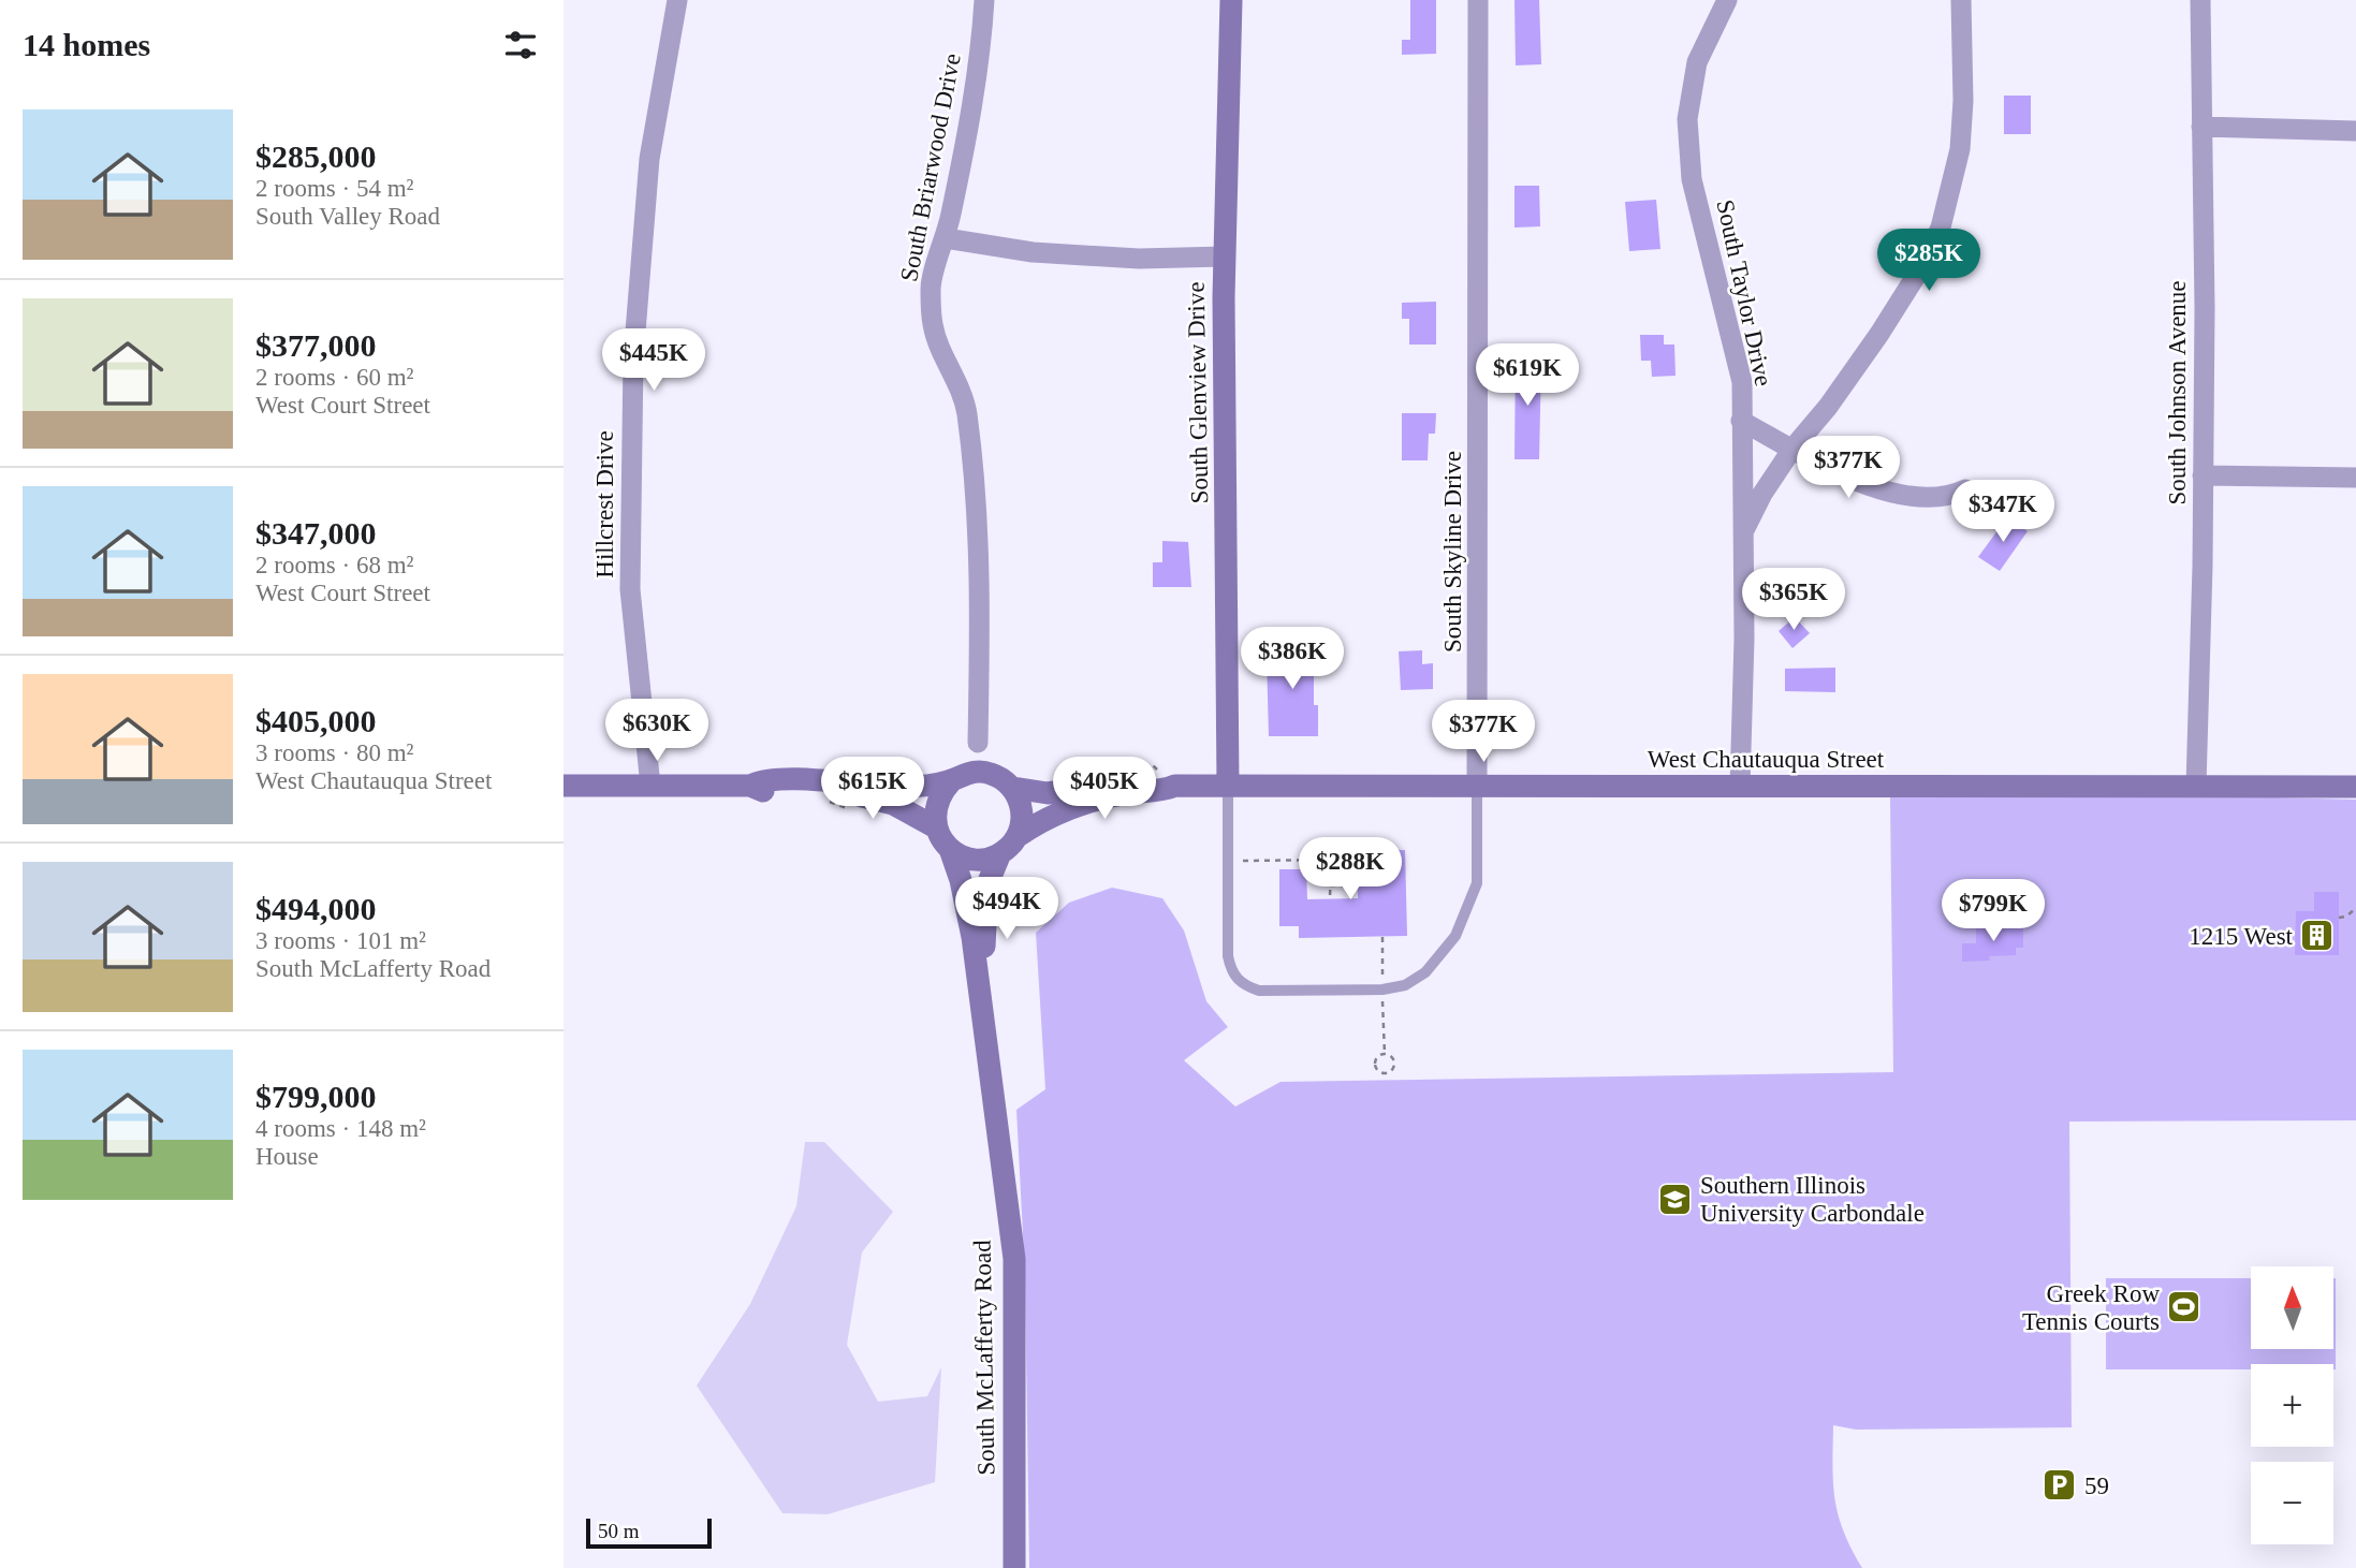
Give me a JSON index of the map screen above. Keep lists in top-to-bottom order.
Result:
{
  "streets": {
    "street": [
      "South Briarwood Drive",
      "South Taylor Drive",
      "South Glenview Drive",
      "South Johnson Avenue",
      "Hillcrest Drive",
      "South Skyline Drive",
      "West Chautauqua Street",
      "South McLafferty Road"
    ]
  },
  "crossings": [
    ["South Taylor Drive", "West Chautauqua Street"],
    ["South Glenview Drive", "West Chautauqua Street"],
    ["South Johnson Avenue", "West Chautauqua Street"],
    ["Hillcrest Drive", "West Chautauqua Street"],
    ["South Skyline Drive", "West Chautauqua Street"],
    ["West Chautauqua Street", "South McLafferty Road"]
  ],
  "places": {
    "building": ["1215 West"],
    "school or university": ["Southern Illinois University Carbondale"],
    "sports": ["Greek Row Tennis Courts"],
    "parking": ["59"]
  },
  "scale_bar": "50 m",
  "north": "top",
  "page": {
    "heading": "14 homes",
    "list": [
      {
        "name": "$285,000",
        "note": "2 rooms · 54 m² · South Valley Road"
      },
      {
        "name": "$377,000",
        "note": "2 rooms · 60 m² · West Court Street"
      },
      {
        "name": "$347,000",
        "note": "2 rooms · 68 m² · West Court Street"
      },
      {
        "name": "$405,000",
        "note": "3 rooms · 80 m² · West Chautauqua Street"
      },
      {
        "name": "$494,000",
        "note": "3 rooms · 101 m² · South McLafferty Road"
      },
      {
        "name": "$799,000",
        "note": "4 rooms · 148 m² · House"
      }
    ],
    "price": [
      "$285K",
      "$445K",
      "$619K",
      "$377K",
      "$347K",
      "$365K",
      "$386K",
      "$630K",
      "$377K",
      "$615K",
      "$405K",
      "$288K",
      "$494K",
      "$799K"
    ],
    "map_buttons": ["+", "−"],
    "scale": "50 m"
  }
}
